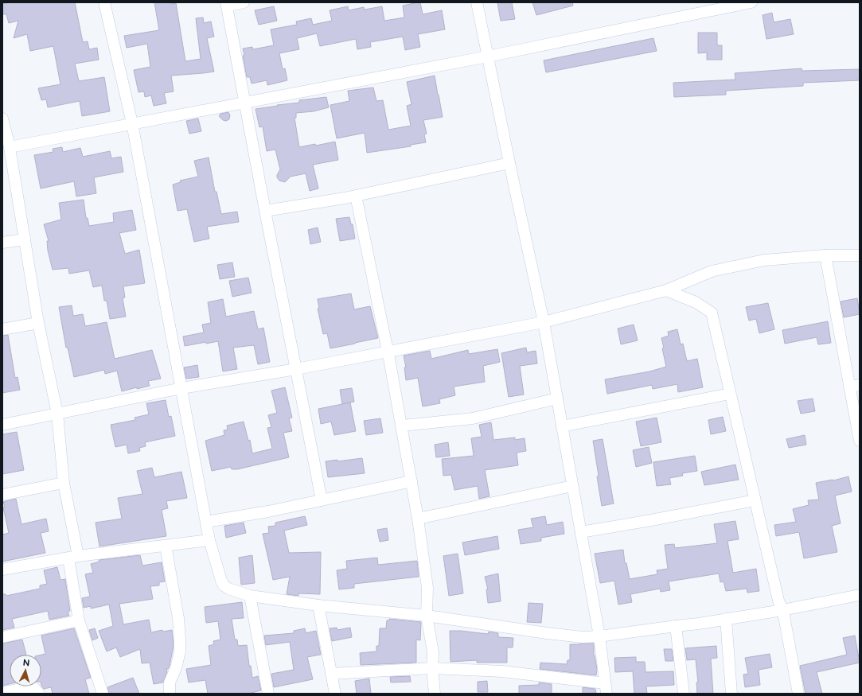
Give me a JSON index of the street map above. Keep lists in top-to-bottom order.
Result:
{
  "north": "top"
}
